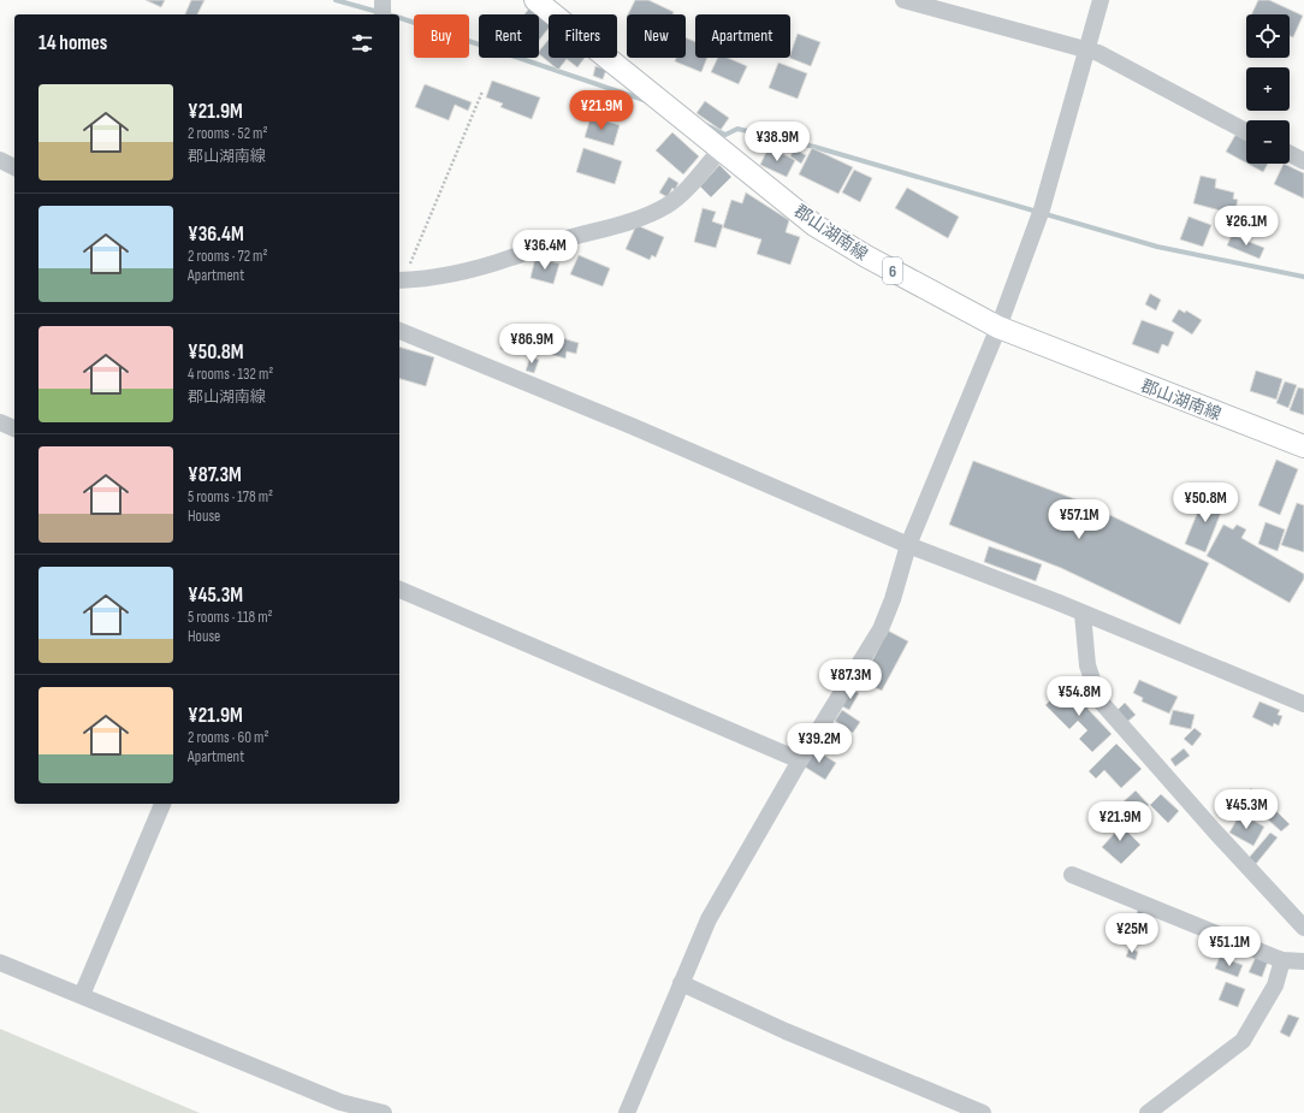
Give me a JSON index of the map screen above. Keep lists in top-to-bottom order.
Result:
{
  "streets": {
    "main road": ["郡山湖南線", "6"]
  },
  "page": {
    "map_buttons": ["+", "−"],
    "chip": [
      "Buy",
      "Rent",
      "Filters",
      "New",
      "Apartment"
    ],
    "heading": "14 homes",
    "list": [
      {
        "name": "¥21.9M",
        "note": "2 rooms · 52 m² · 郡山湖南線"
      },
      {
        "name": "¥36.4M",
        "note": "2 rooms · 72 m² · Apartment"
      },
      {
        "name": "¥50.8M",
        "note": "4 rooms · 132 m² · 郡山湖南線"
      },
      {
        "name": "¥87.3M",
        "note": "5 rooms · 178 m² · House"
      },
      {
        "name": "¥45.3M",
        "note": "5 rooms · 118 m² · House"
      },
      {
        "name": "¥21.9M",
        "note": "2 rooms · 60 m² · Apartment"
      }
    ],
    "price": [
      "¥21.9M",
      "¥38.9M",
      "¥26.1M",
      "¥36.4M",
      "¥86.9M",
      "¥50.8M",
      "¥57.1M",
      "¥87.3M",
      "¥54.8M",
      "¥39.2M",
      "¥45.3M",
      "¥21.9M",
      "¥25M",
      "¥51.1M"
    ]
  }
}
